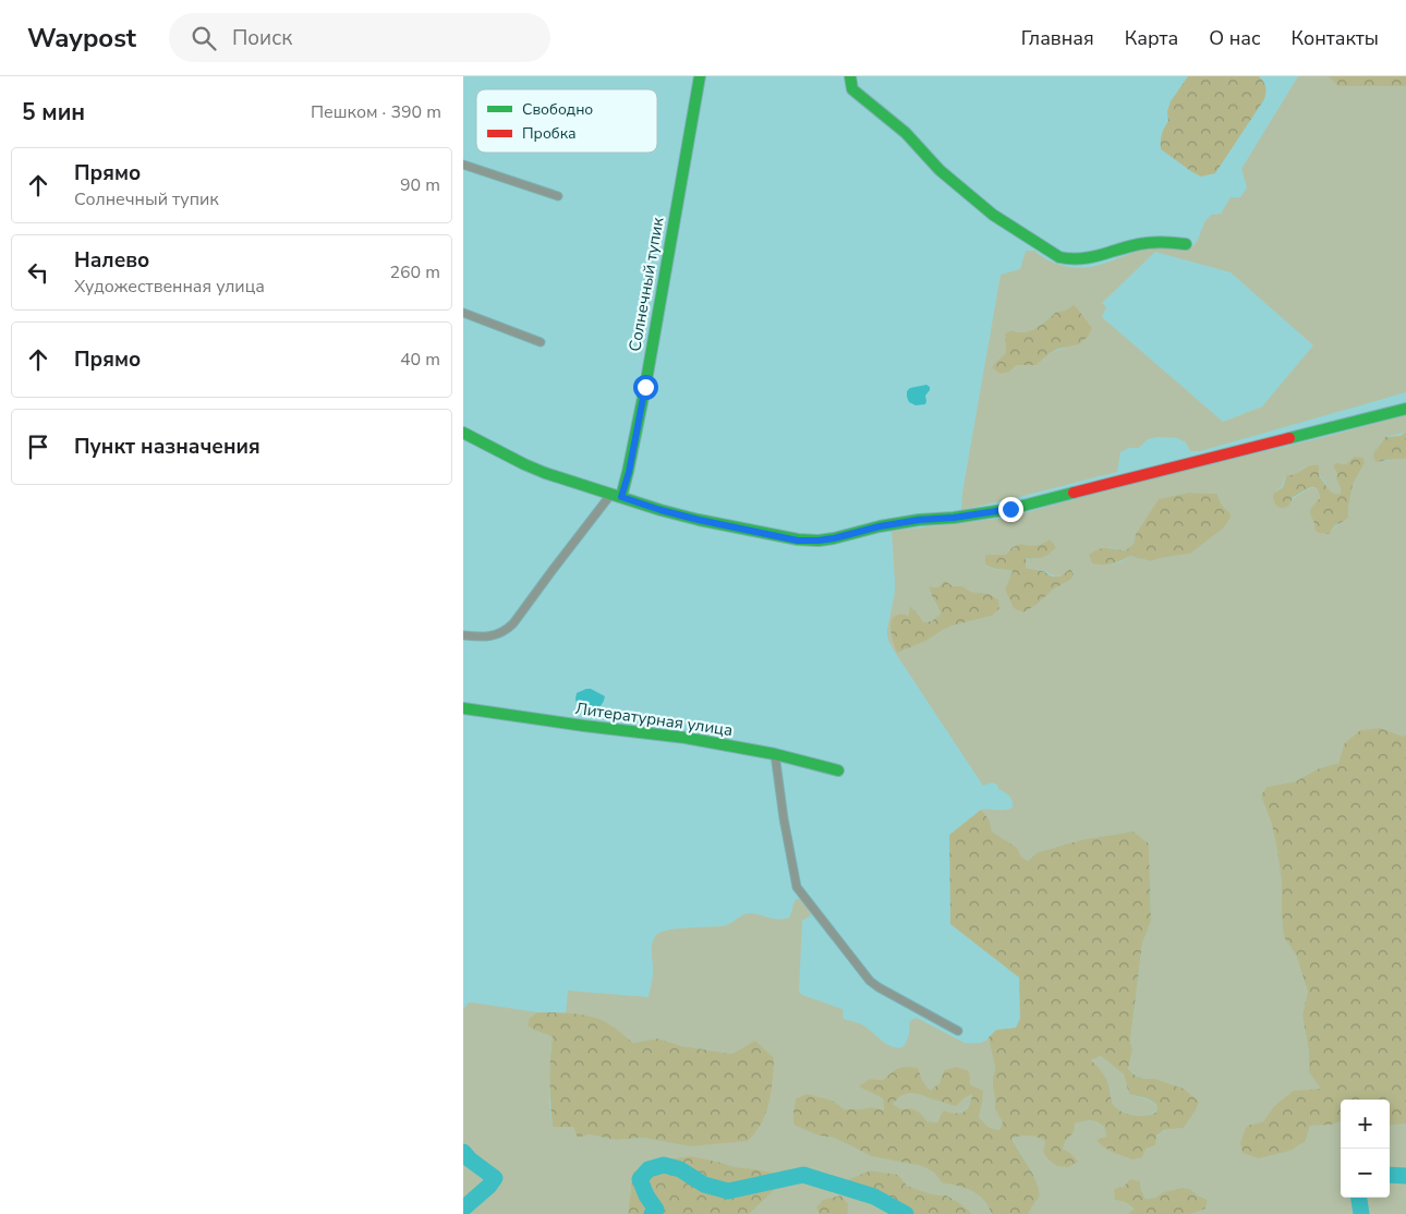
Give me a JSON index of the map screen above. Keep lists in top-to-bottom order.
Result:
{
  "streets": {
    "street": ["Солнечный тупик", "Литературная улица"]
  },
  "legend": ["Свободно", "Пробка"],
  "page": {
    "header": "Waypost",
    "search": "Поиск",
    "nav": [
      "Главная",
      "Карта",
      "О нас",
      "Контакты"
    ],
    "heading": ["5 мин", "Пешком · 390 m"],
    "list": [
      ["Прямо", "Солнечный тупик", "90 m"],
      ["Налево", "Художественная улица", "260 m"],
      ["Прямо", "40 m"],
      "Пункт назначения"
    ],
    "map_buttons": ["+", "−"]
  }
}
